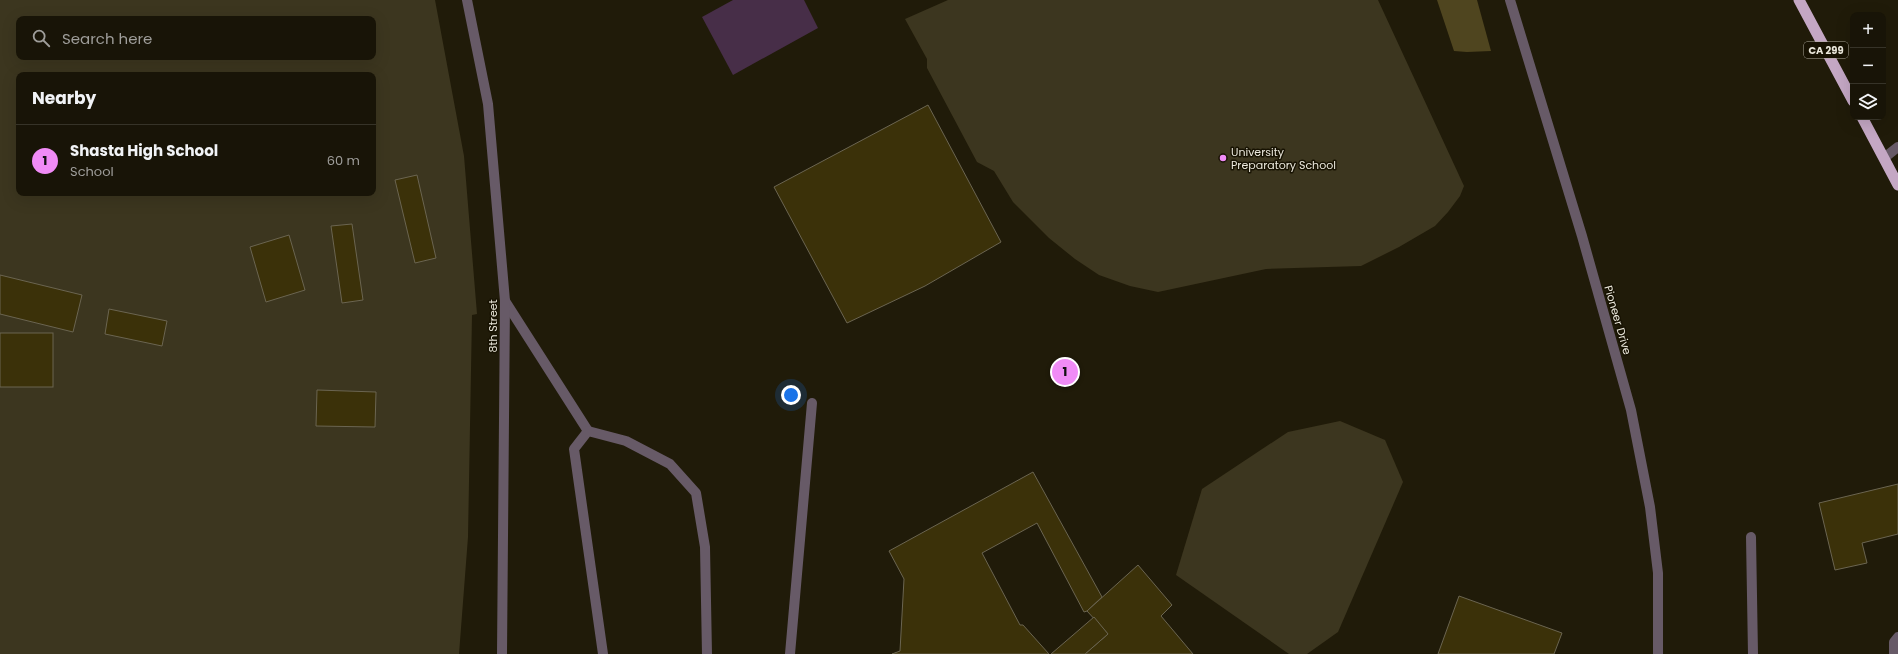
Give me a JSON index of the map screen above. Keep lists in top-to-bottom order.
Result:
{
  "streets": {
    "highway": ["CA 299"],
    "street": ["Pioneer Drive", "8th Street"]
  },
  "places": ["University Preparatory School"],
  "page": {
    "map_buttons": ["+", "−"],
    "search": "Search here",
    "heading": "Nearby",
    "list": [
      {
        "mark": "1",
        "name": "Shasta High School",
        "note": "School",
        "value": "60 m"
      }
    ],
    "pins": "1"
  }
}
